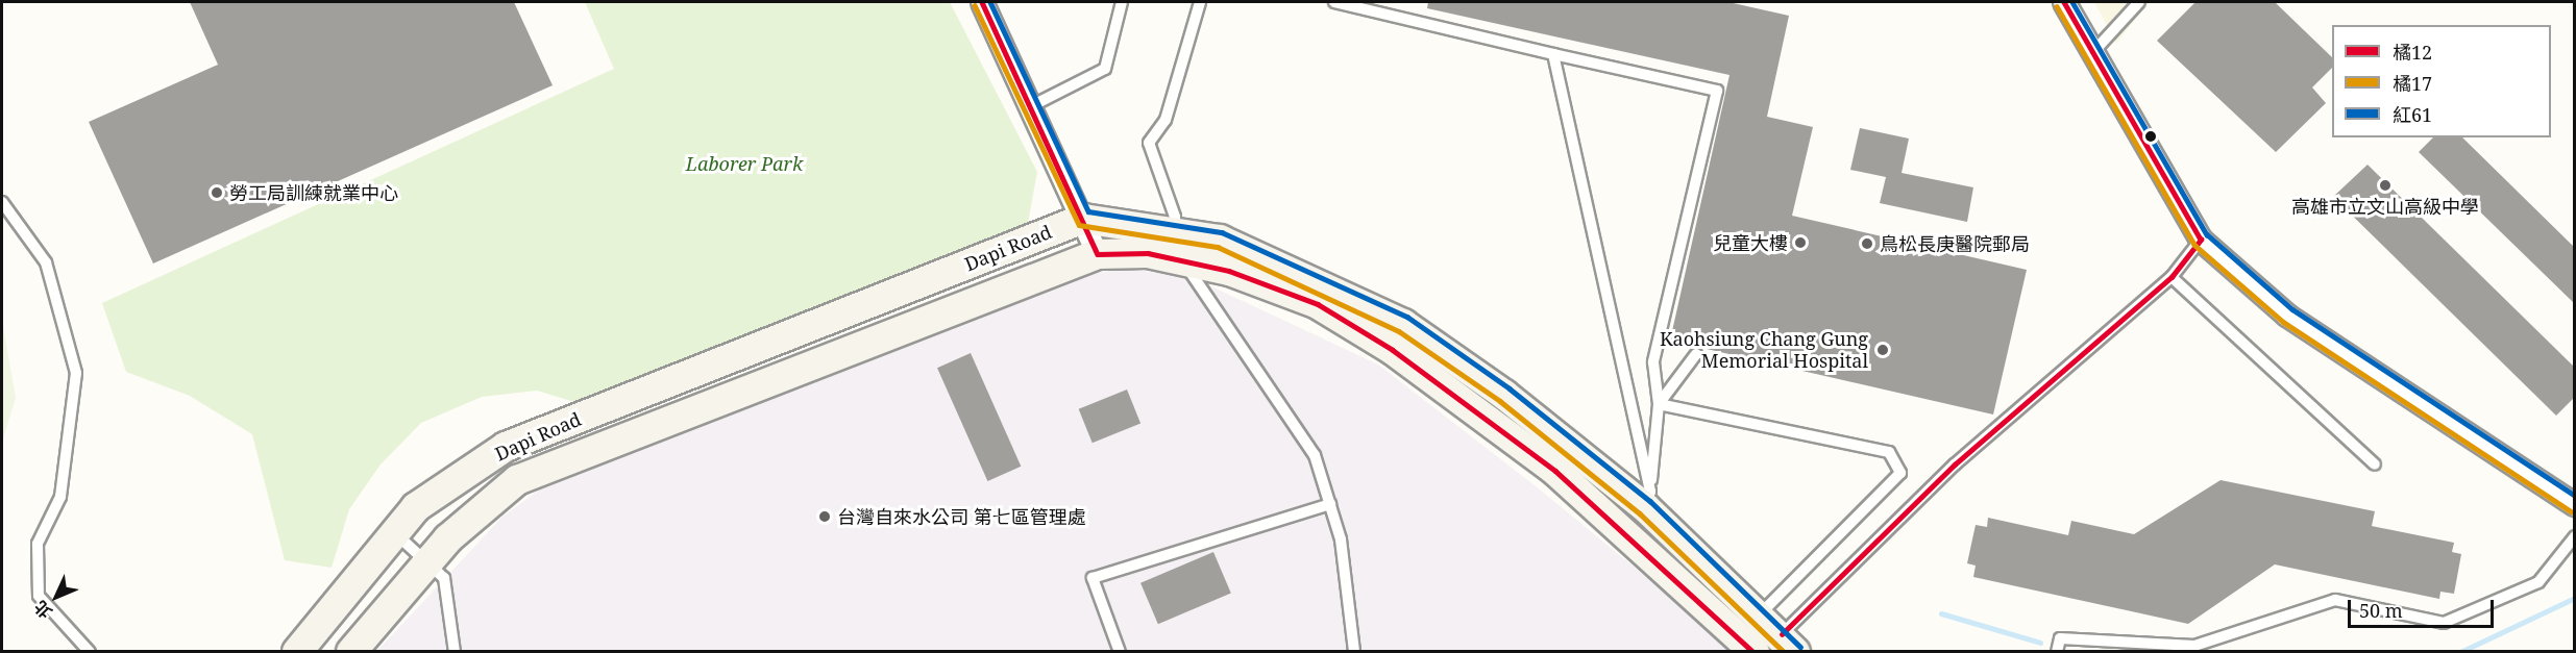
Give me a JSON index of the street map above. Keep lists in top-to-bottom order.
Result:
{
  "streets": {
    "main road": ["Dapi Road"]
  },
  "parks": ["Laborer Park"],
  "places": [
    "高雄市立文山高級中學",
    "勞工局訓練就業中心",
    "兒童大樓",
    "鳥松長庚醫院郵局",
    "Kaohsiung Chang Gung Memorial Hospital",
    "台灣自來水公司 第七區管理處"
  ],
  "lines": ["transit line 橘12", "transit line 紅61", "transit line 橘17"],
  "legend": ["橘12", "橘17", "紅61"],
  "scale_bar": "50 m",
  "north": "bottom left"
}
